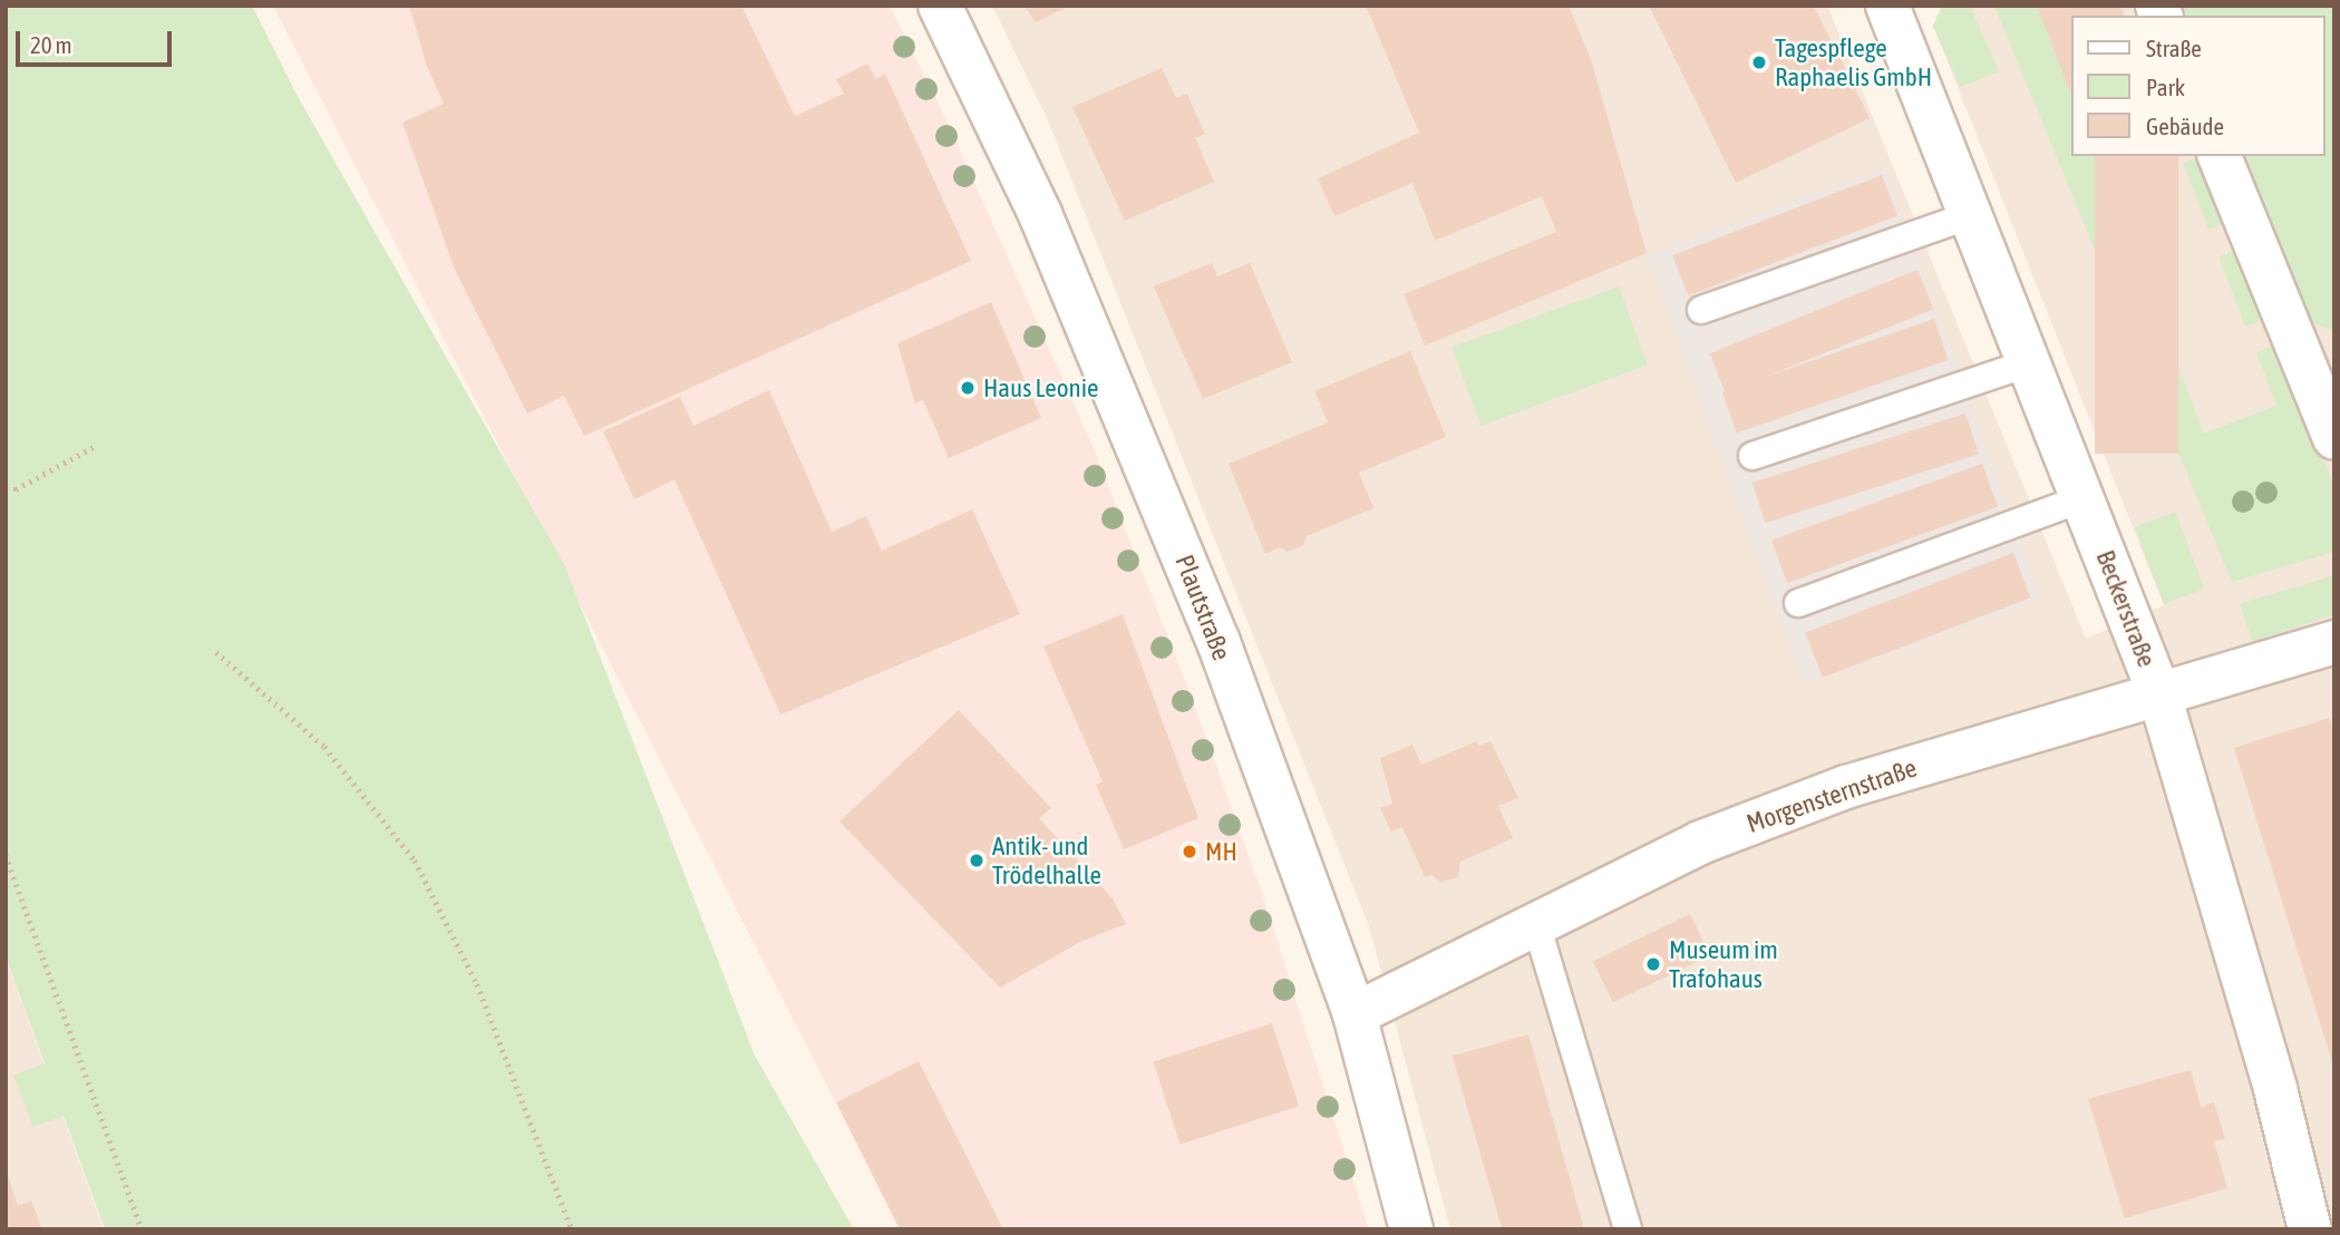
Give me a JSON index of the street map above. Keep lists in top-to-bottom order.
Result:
{
  "streets": {
    "street": ["Plautstraße", "Beckerstraße", "Morgensternstraße"]
  },
  "crossings": [
    ["Plautstraße", "Morgensternstraße"],
    ["Beckerstraße", "Morgensternstraße"]
  ],
  "places": [
    "Tagespflege Raphaelis GmbH",
    "Haus Leonie",
    "MH",
    "Antik- und Trödelhalle",
    "Museum im Trafohaus"
  ],
  "legend": ["Straße", "Park", "Gebäude"],
  "scale_bar": "20 m"
}
